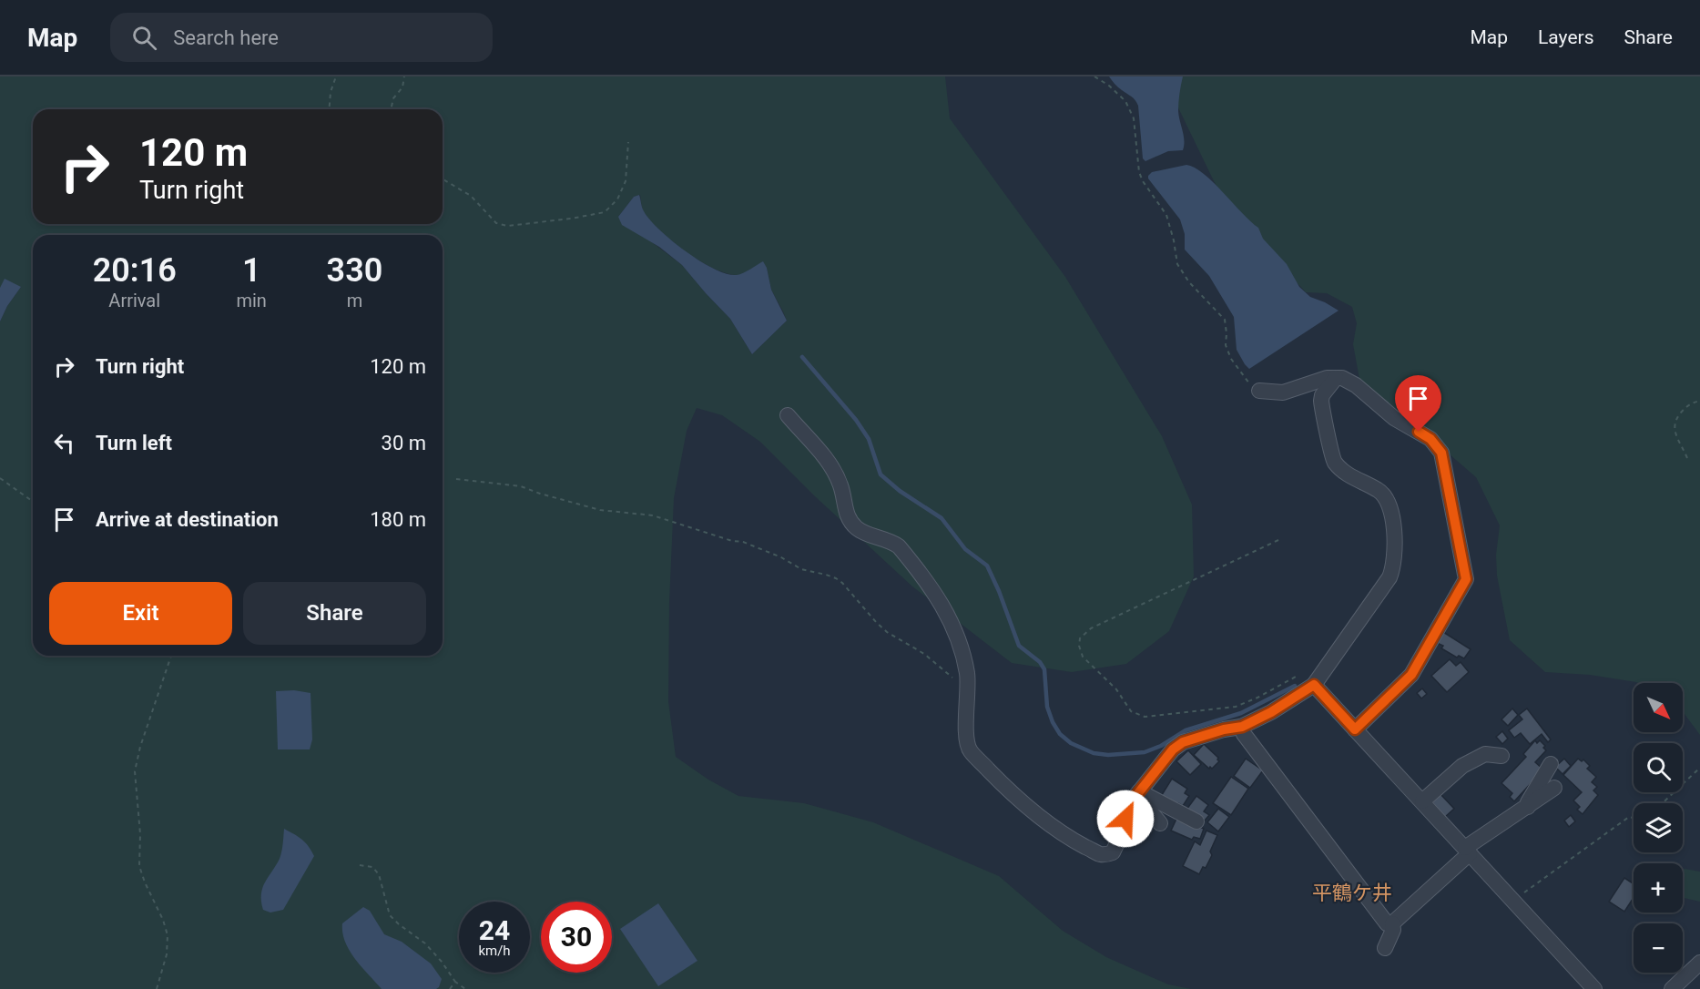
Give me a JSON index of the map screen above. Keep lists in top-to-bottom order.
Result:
{
  "districts": ["平鶴ケ井"],
  "north": "bottom right",
  "page": {
    "header": "Map",
    "search": "Search here",
    "nav": ["Map", "Layers", "Share"],
    "turn": ["120 m", "Turn right"],
    "eta": [
      "20:16",
      "Arrival",
      "1",
      "min",
      "330",
      "m"
    ],
    "list": [
      {
        "name": "Turn right",
        "value": "120 m"
      },
      {
        "name": "Turn left",
        "value": "30 m"
      },
      {
        "name": "Arrive at destination",
        "value": "180 m"
      }
    ],
    "buttons": ["Exit", "Share"],
    "map_buttons": ["+", "−"],
    "speed": "24 km/h",
    "limit": "30"
  }
}
